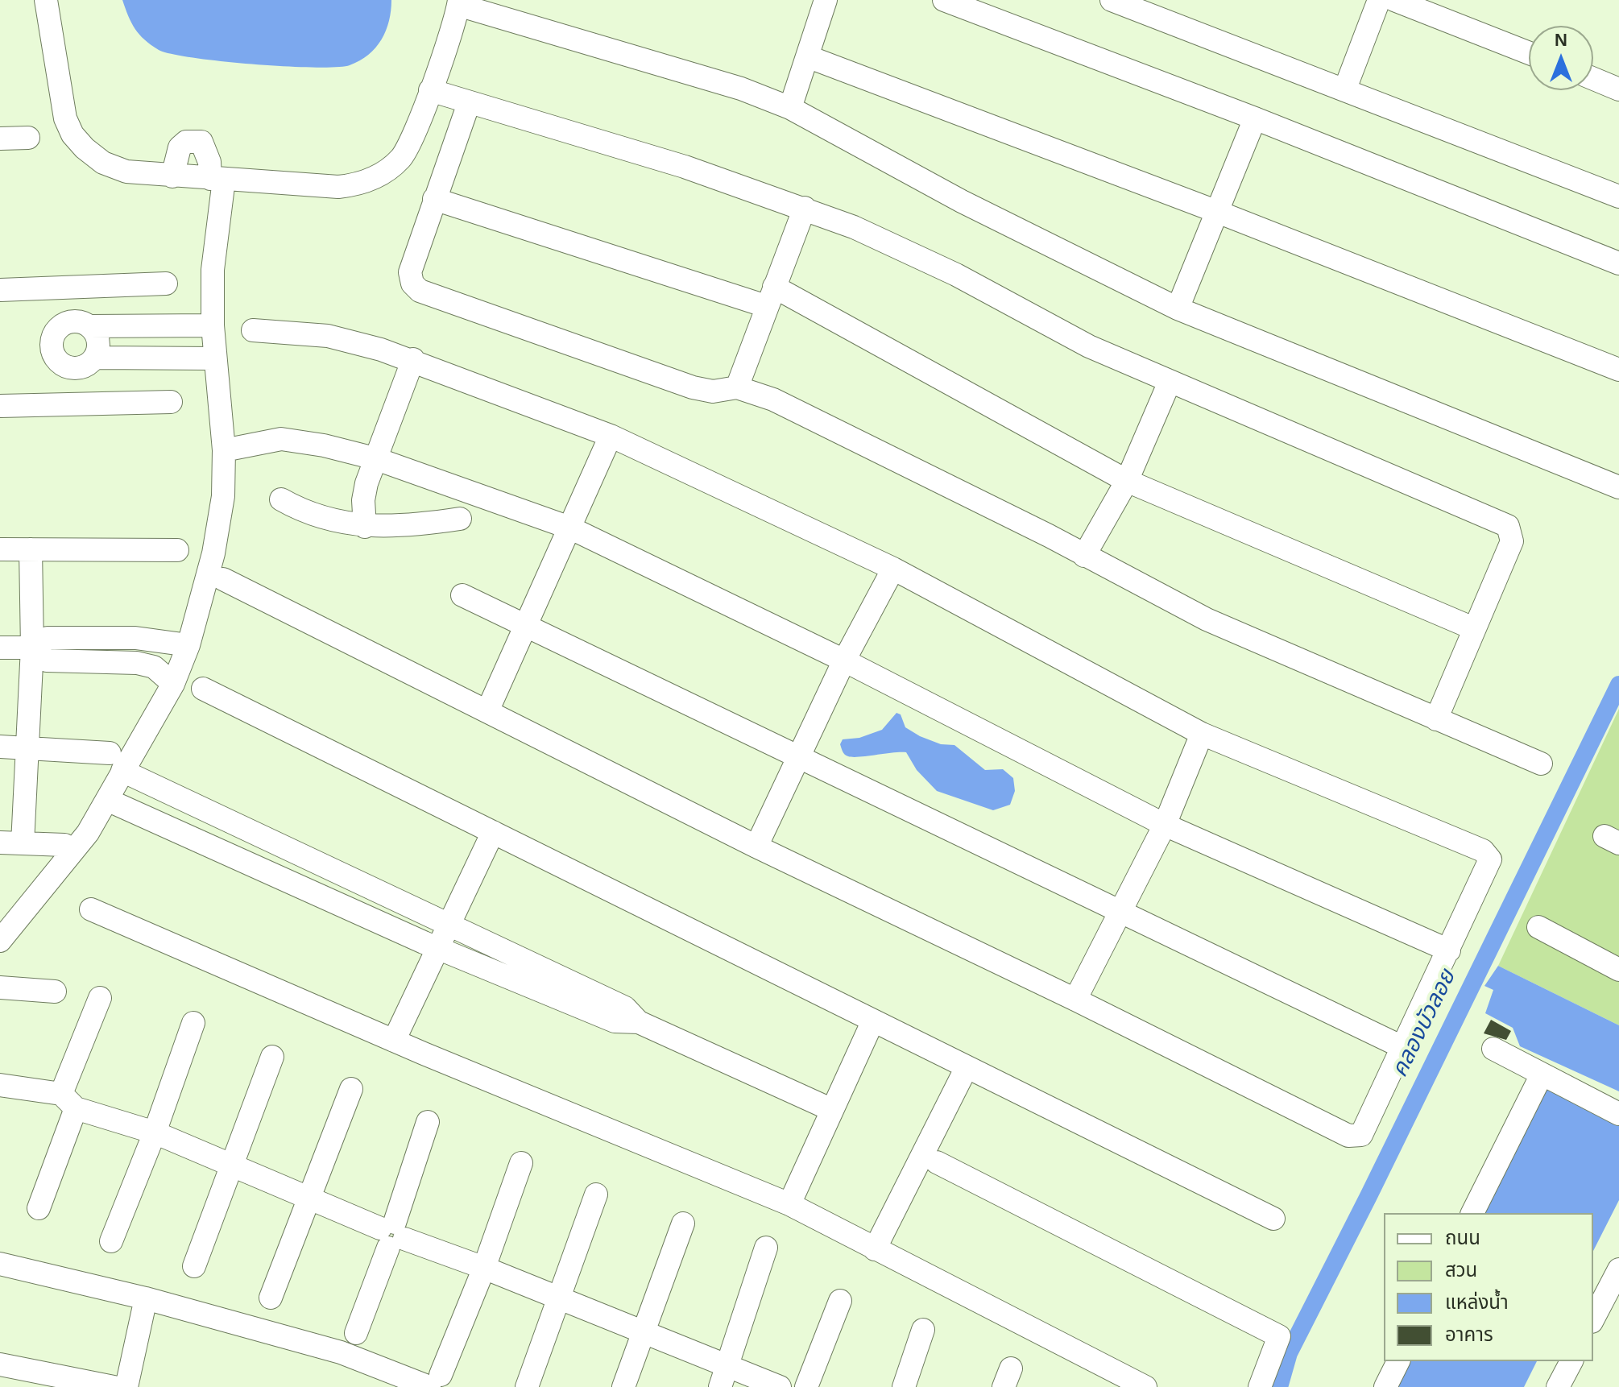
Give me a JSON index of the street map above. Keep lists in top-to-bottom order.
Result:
{
  "water": ["คลองบัวลอย"],
  "legend": [
    "ถนน",
    "สวน",
    "แหล่งน้ำ",
    "อาคาร"
  ],
  "north": "top"
}
